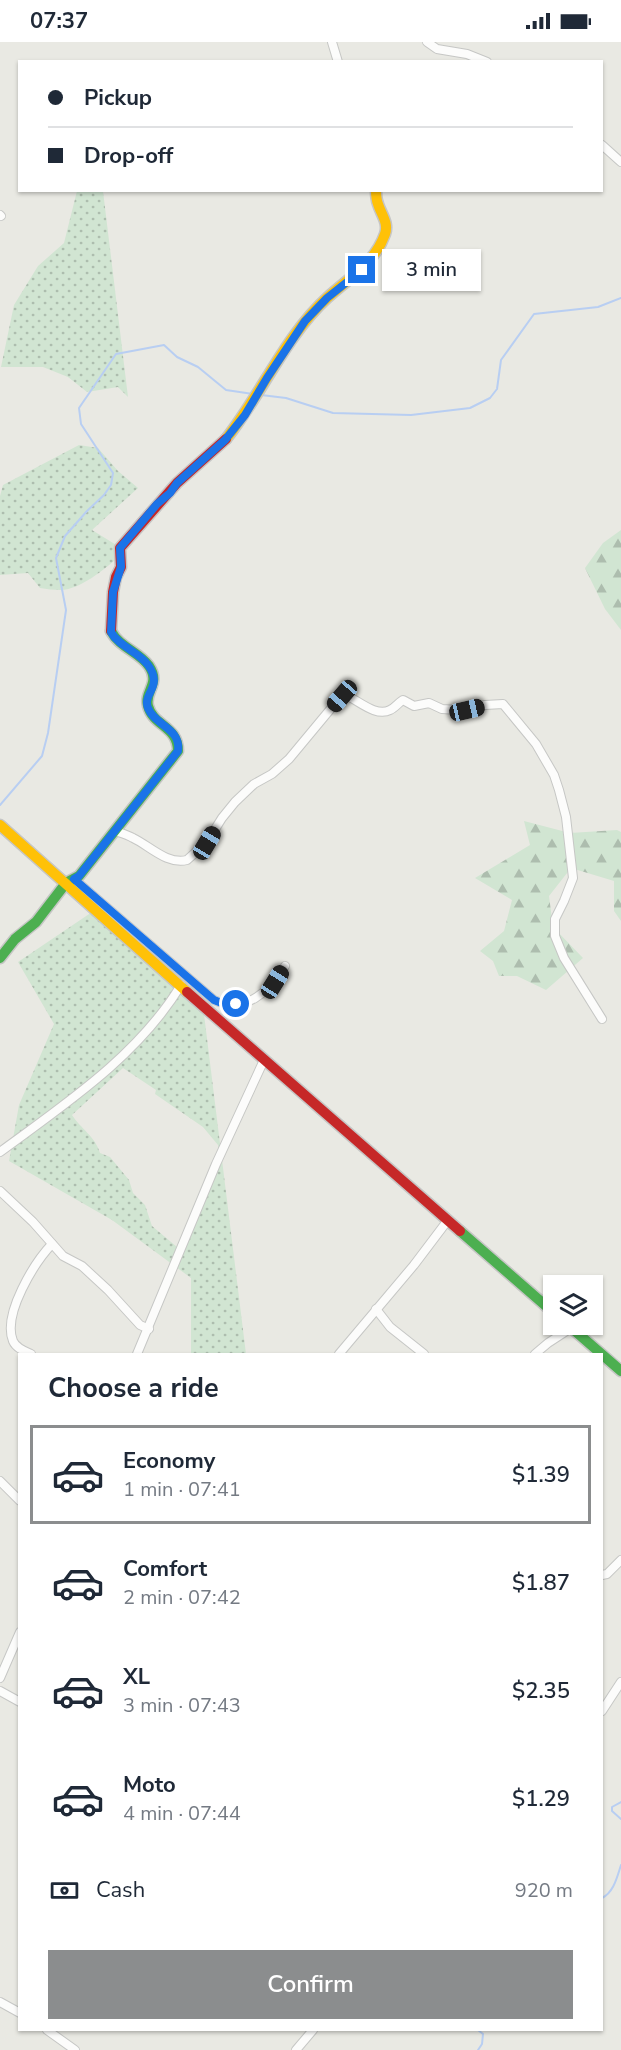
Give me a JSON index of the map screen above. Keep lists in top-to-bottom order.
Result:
{
  "page": {
    "status": "07:37",
    "banner": ["Pickup", "Drop-off"],
    "bubble": "3 min",
    "heading": "Choose a ride",
    "list": [
      {
        "name": "Economy",
        "note": "1 min · 07:41",
        "value": "$1.39"
      },
      {
        "name": "Comfort",
        "note": "2 min · 07:42",
        "value": "$1.87"
      },
      {
        "name": "XL",
        "note": "3 min · 07:43",
        "value": "$2.35"
      },
      {
        "name": "Moto",
        "note": "4 min · 07:44",
        "value": "$1.29"
      }
    ],
    "pay": ["Cash", "920 m"],
    "buttons": "Confirm"
  }
}
